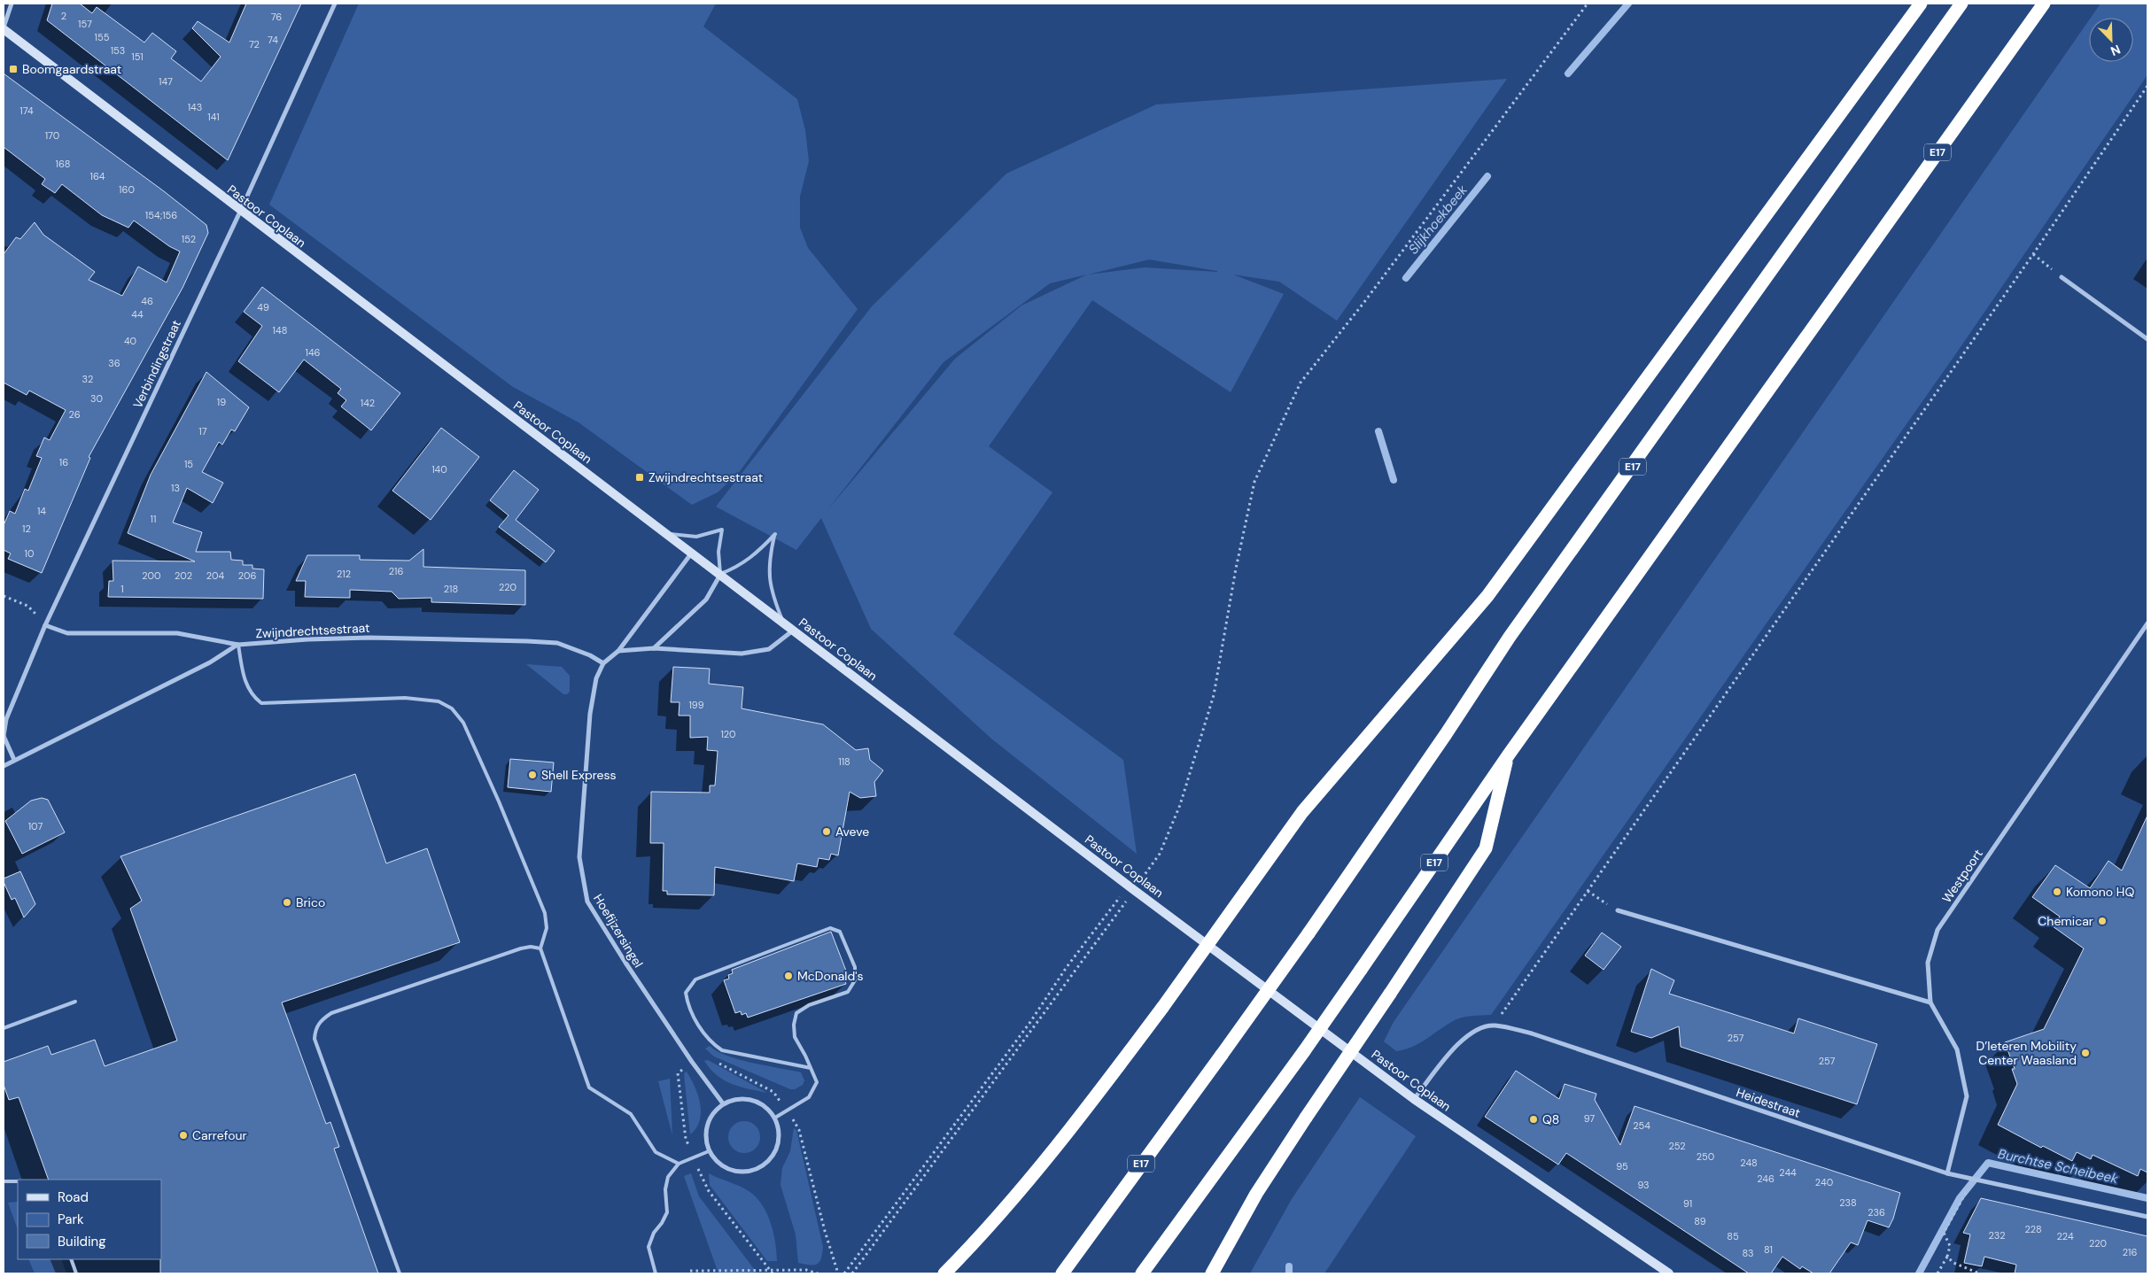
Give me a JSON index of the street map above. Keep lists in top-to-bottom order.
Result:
{
  "streets": {
    "highway": ["E17"],
    "street": [
      "Pastoor Coplaan",
      "Verbindingstraat",
      "Zwijndrechtsestraat",
      "Westpoort",
      "Hoefijzersingel",
      "Heidestraat"
    ]
  },
  "crossings": [
    ["Pastoor Coplaan", "Verbindingstraat"],
    ["Pastoor Coplaan", "Heidestraat"],
    ["Verbindingstraat", "Zwijndrechtsestraat"],
    ["Zwijndrechtsestraat", "Hoefijzersingel"],
    ["Westpoort", "Heidestraat"]
  ],
  "water": ["Slijkhoekbeek", "Burchtse Scheibeek"],
  "places": {
    "transit": ["Boomgaardstraat", "Zwijndrechtsestraat"],
    "other": [
      "Shell Express",
      "Aveve",
      "Komono HQ",
      "Brico",
      "Chemicar",
      "McDonald's",
      "D’Ieteren Mobility Center Waasland",
      "Q8",
      "Carrefour"
    ]
  },
  "house_numbers": [
    "2",
    "76",
    "157",
    "155",
    "74",
    "72",
    "153",
    "151",
    "147",
    "143",
    "174",
    "141",
    "170",
    "168",
    "164",
    "160",
    "154;156",
    "152",
    "46",
    "49",
    "44",
    "148",
    "40",
    "146",
    "36",
    "32",
    "30",
    "19",
    "142",
    "26",
    "17",
    "16",
    "15",
    "140",
    "13",
    "14",
    "11",
    "12",
    "10",
    "216",
    "212",
    "200",
    "202",
    "204",
    "206",
    "220",
    "1",
    "218",
    "199",
    "120",
    "118",
    "107",
    "257",
    "257",
    "97",
    "254",
    "252",
    "250",
    "248",
    "95",
    "244",
    "246",
    "240",
    "93",
    "238",
    "91",
    "236",
    "89",
    "228",
    "232",
    "85",
    "224",
    "220",
    "81",
    "216",
    "83"
  ],
  "legend": ["Road", "Park", "Building"],
  "north": "bottom right"
}
